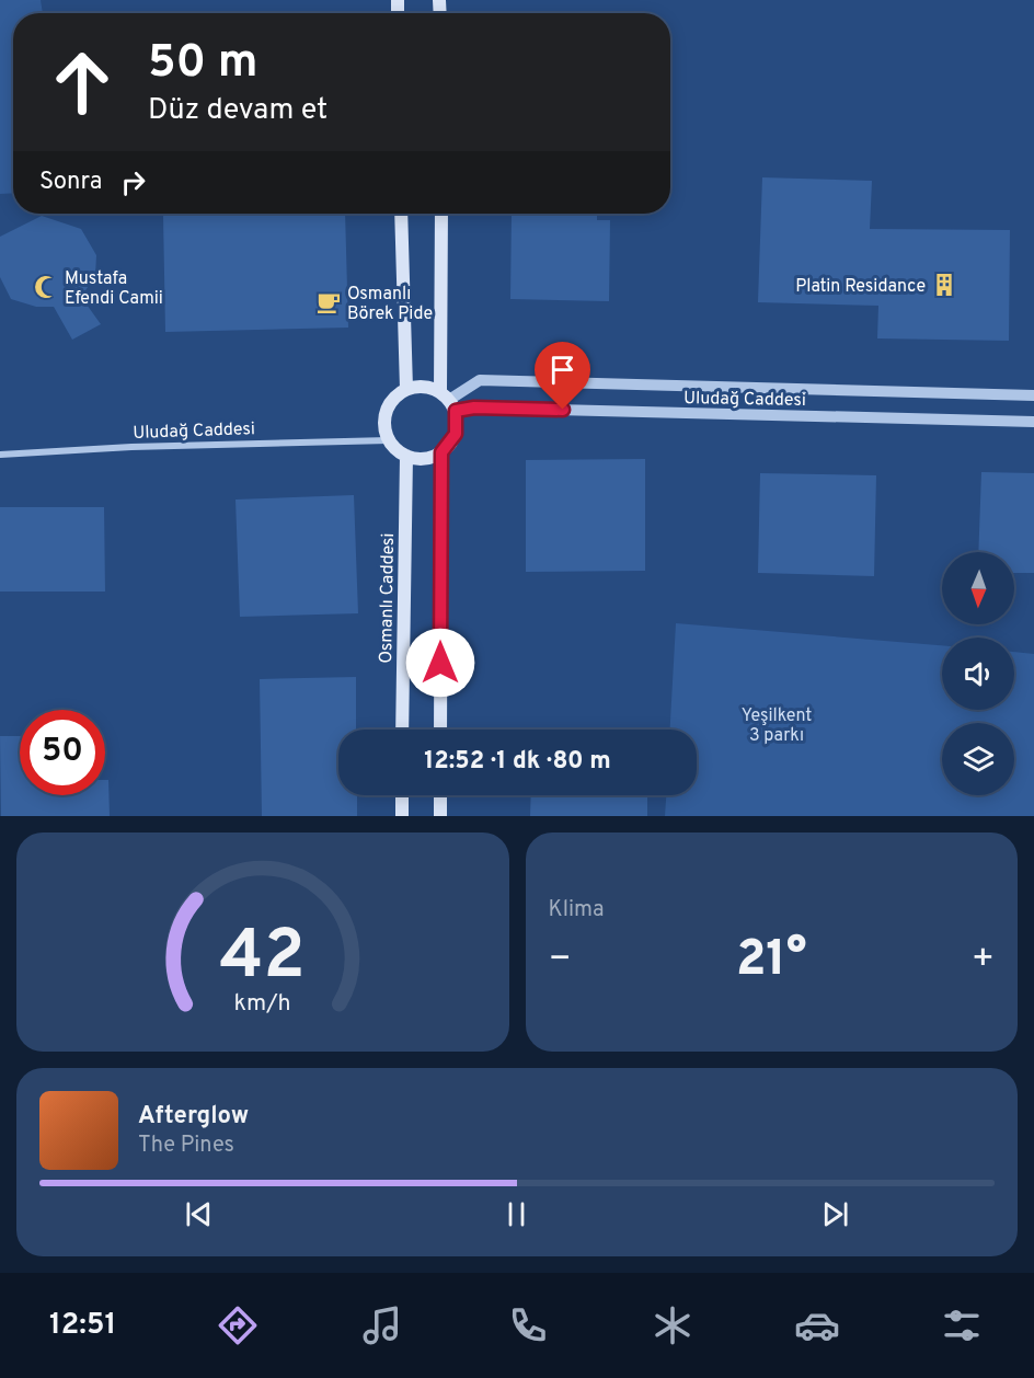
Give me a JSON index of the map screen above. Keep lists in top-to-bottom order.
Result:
{
  "streets": {
    "main road": ["Osmanlı Caddesi"],
    "street": ["Uludağ Caddesi"]
  },
  "crossings": [
    ["Uludağ Caddesi", "Osmanlı Caddesi"]
  ],
  "parks": ["Yeşilkent 3 parkı"],
  "places": {
    "building": ["Platin Residance"],
    "mosque": ["Mustafa Efendi Camii"],
    "cafe": ["Osmanlı Börek Pide"]
  },
  "north": "bottom",
  "page": {
    "turn": ["50 m", "Düz devam et"],
    "then": "Sonra",
    "limit": "50",
    "trip": "12:52 · 1 dk · 80 m",
    "tile": "Klima",
    "heat": ["−", "21°", "+"],
    "song": ["Afterglow", "The Pines"],
    "tabs": "12:51",
    "gauge": ["42", "km/h"]
  }
}
